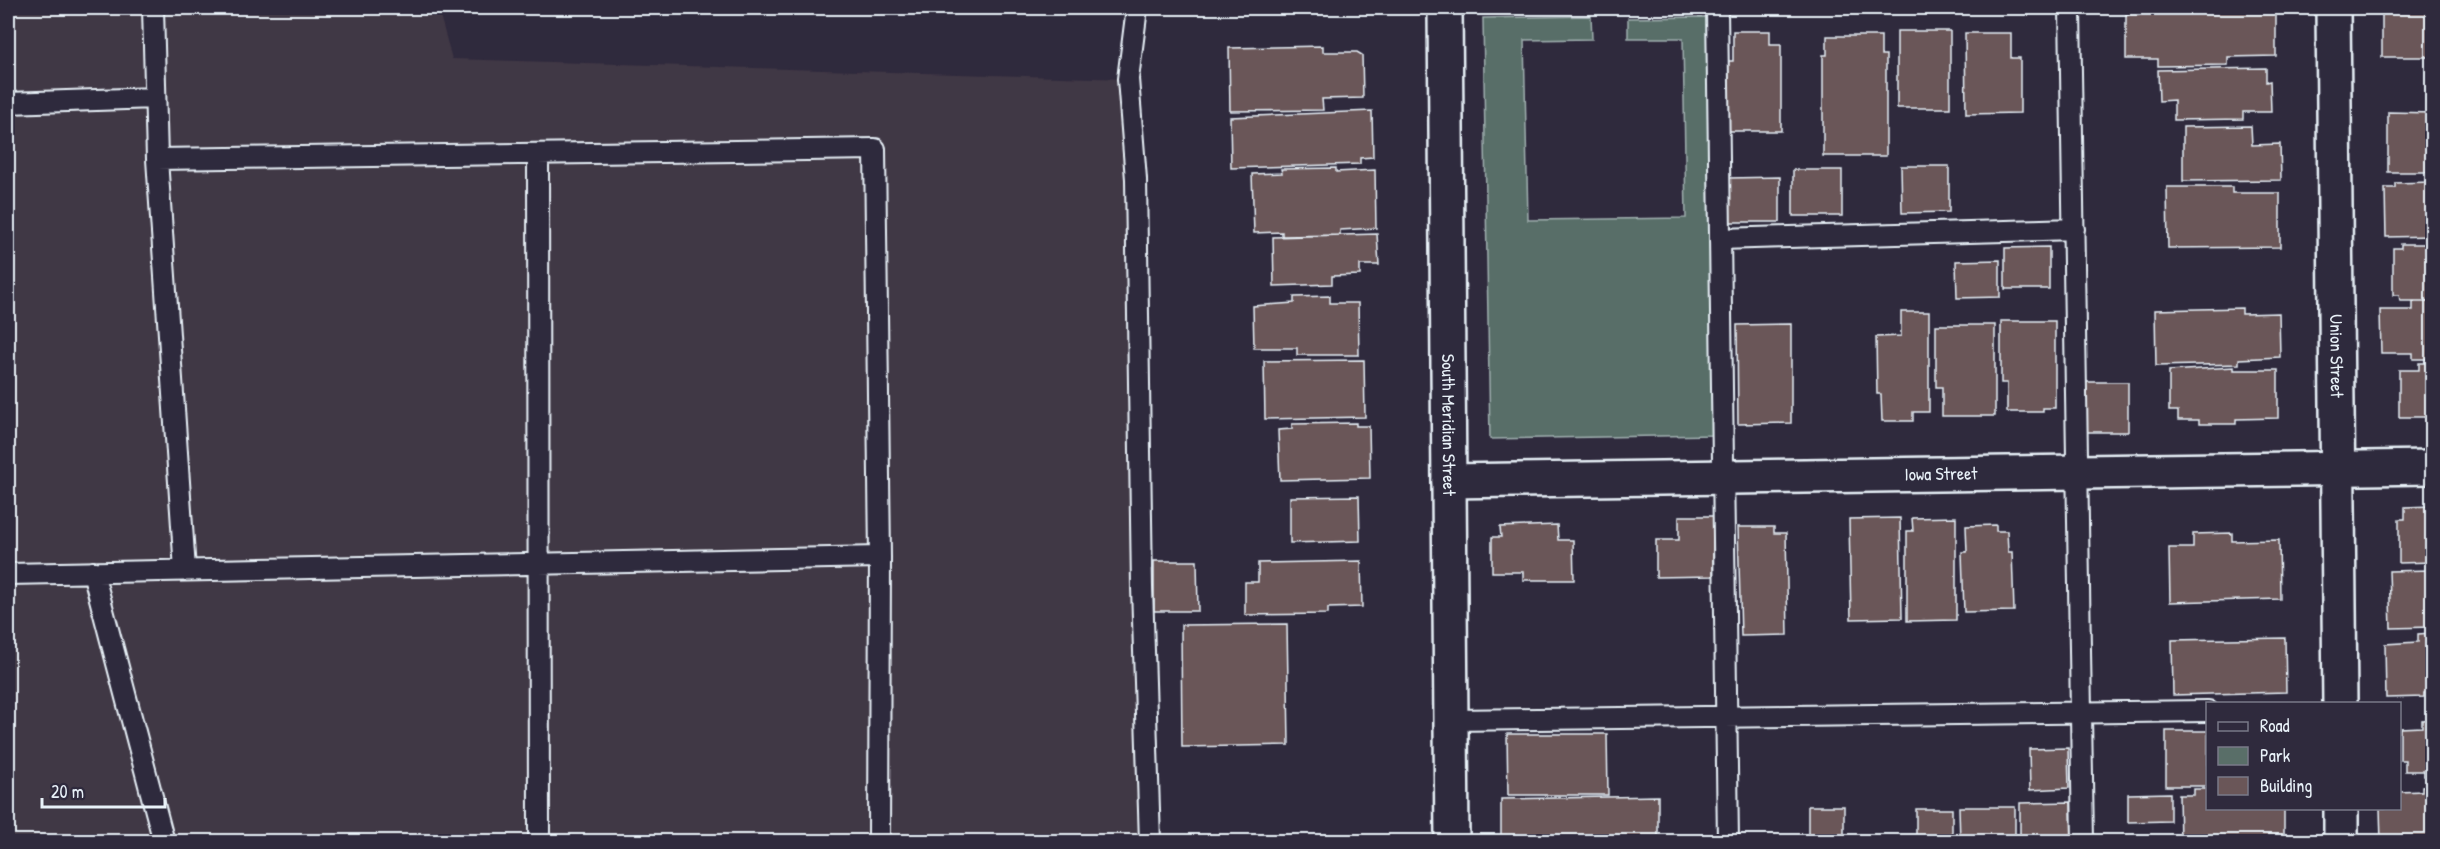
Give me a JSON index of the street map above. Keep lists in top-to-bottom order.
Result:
{
  "streets": {
    "street": ["Union Street", "South Meridian Street", "Iowa Street"]
  },
  "crossings": [
    ["Union Street", "Iowa Street"],
    ["South Meridian Street", "Iowa Street"]
  ],
  "legend": ["Road", "Park", "Building"],
  "scale_bar": "20 m"
}
